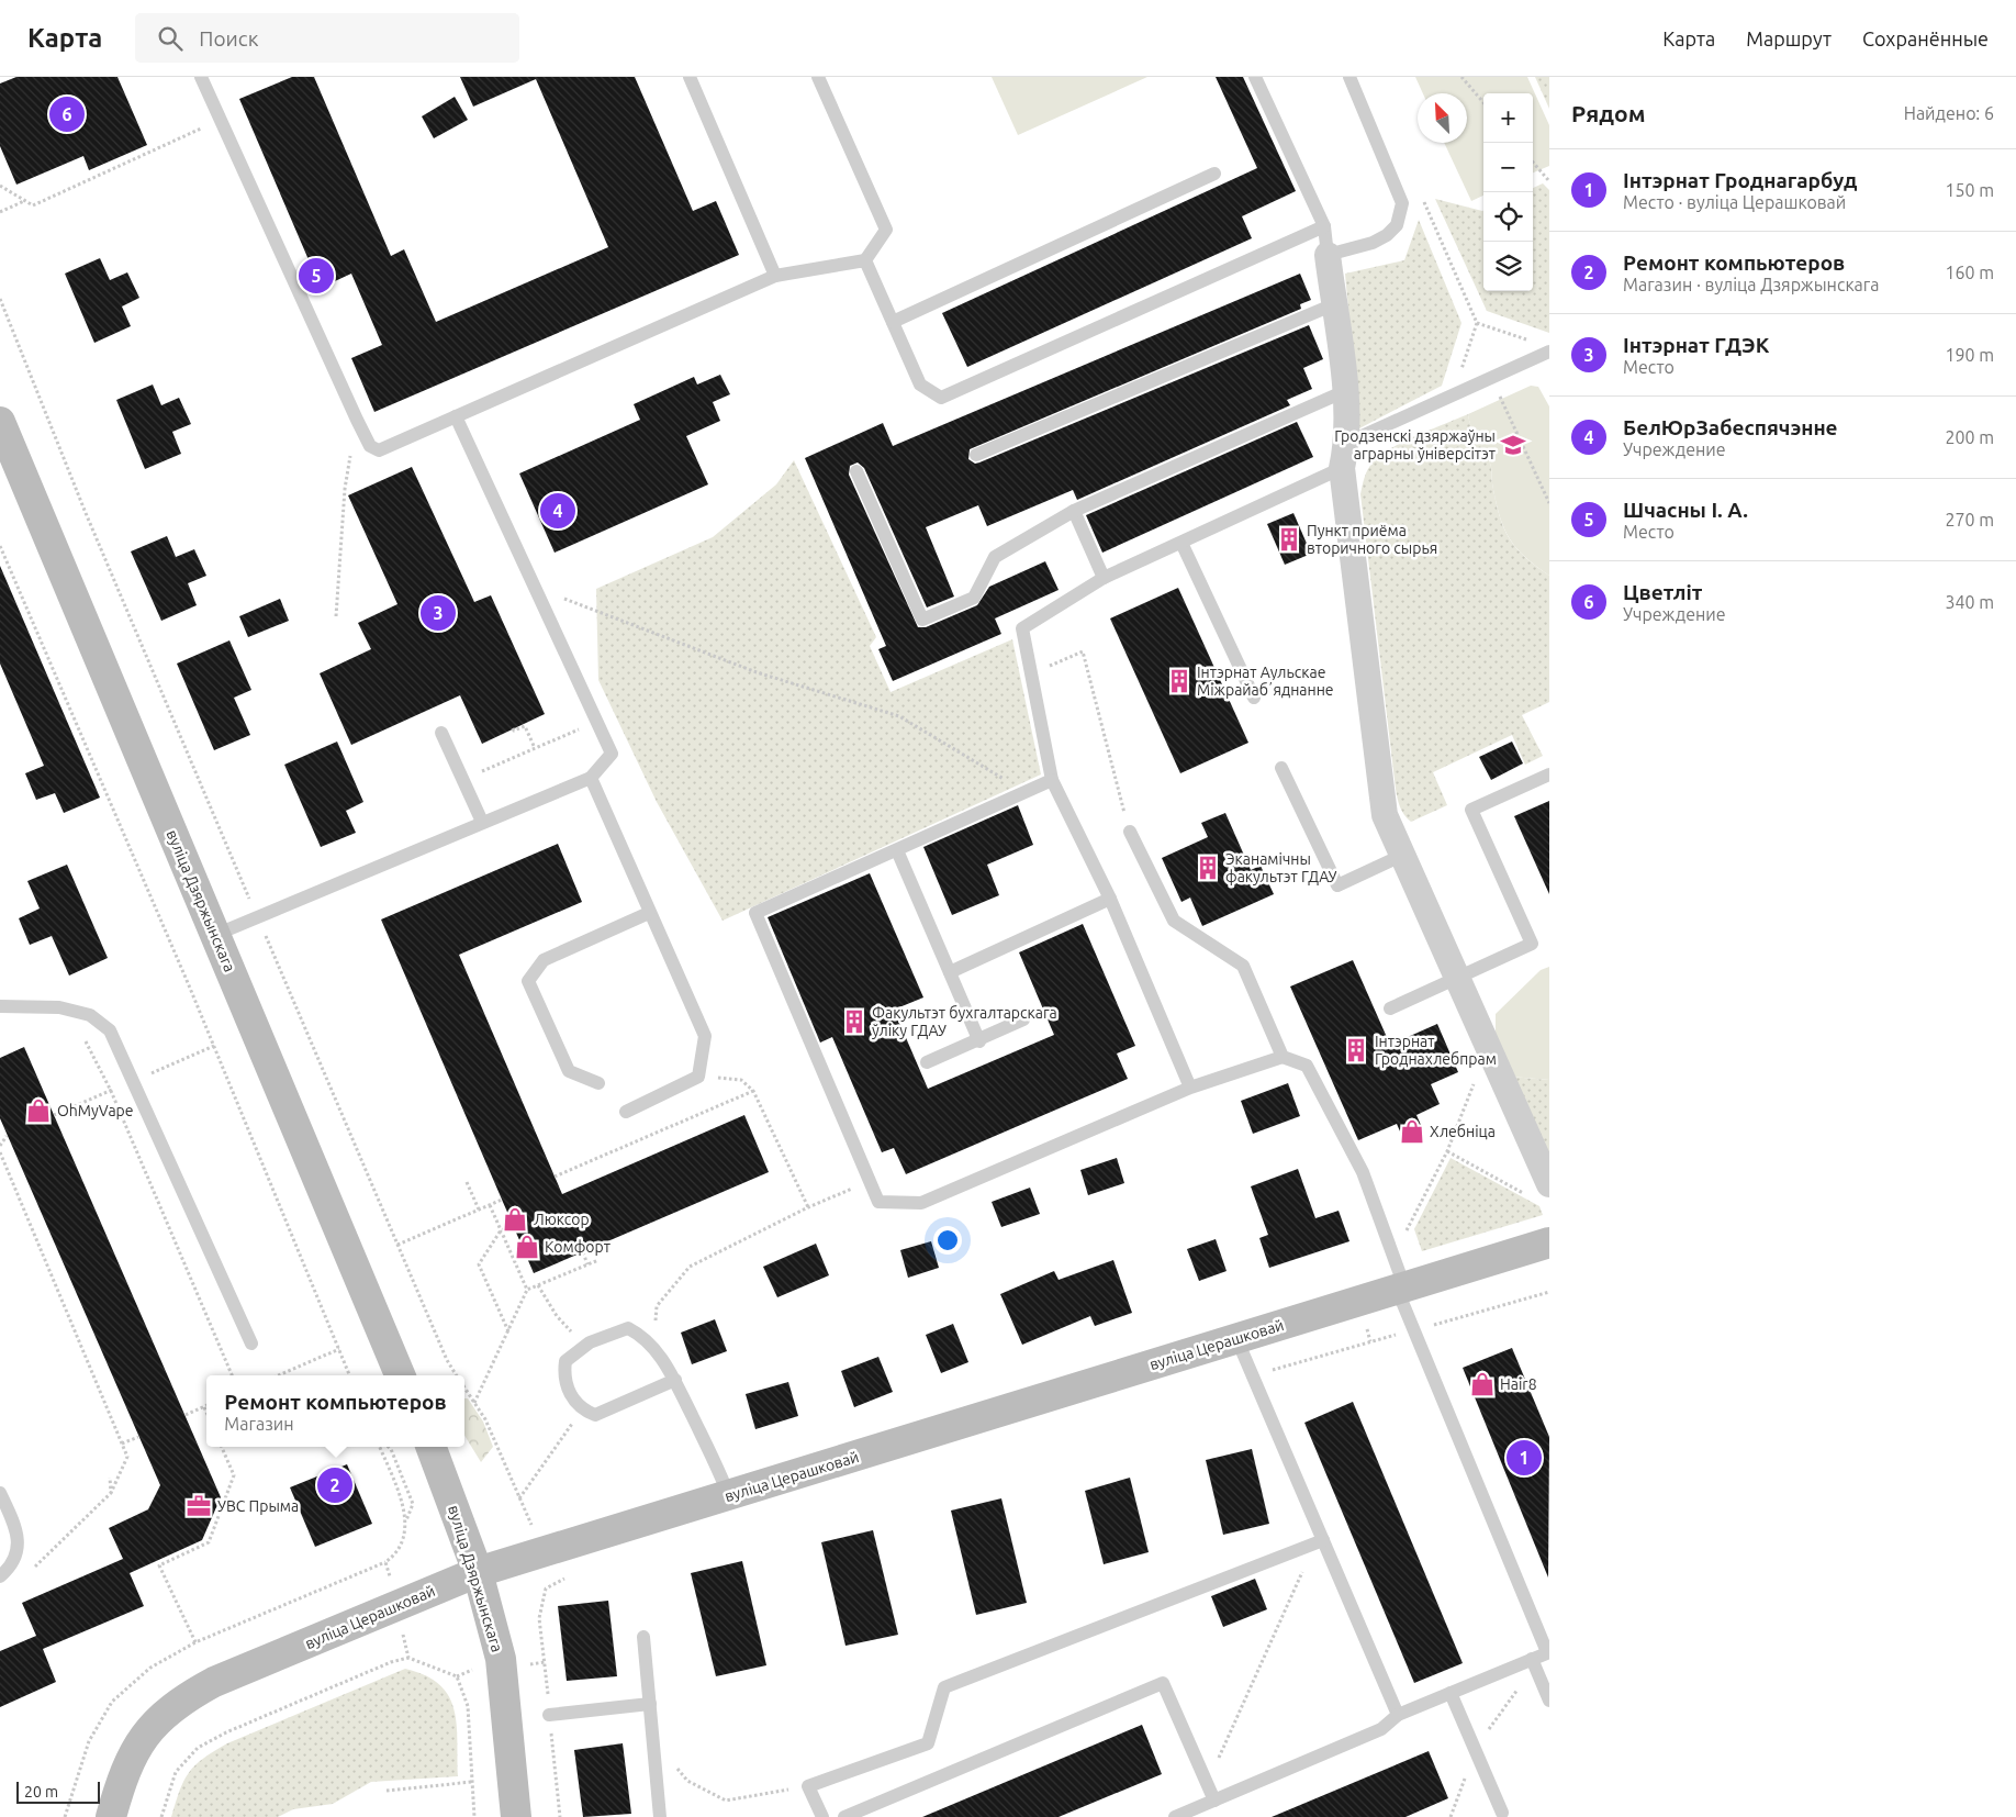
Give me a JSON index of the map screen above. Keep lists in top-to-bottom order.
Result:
{
  "streets": {
    "street": ["вуліца Дзяржынскага", "вуліца Церашковай"]
  },
  "crossings": [
    ["вуліца Дзяржынскага", "вуліца Церашковай"]
  ],
  "places": {
    "school or university": ["Гродзенскі дзяржаўны аграрны ўніверсітэт"],
    "building": [
      "Пункт приёма вторичного сырья",
      "Інтэрнат Аульскае Міжрайабʼяднанне",
      "Эканамічны факультэт ГДАУ",
      "Факультэт бухгалтарскага ўліку ГДАУ",
      "Інтэрнат Гроднахлебпрам"
    ],
    "shop": [
      "OhMyVape",
      "Хлебніца",
      "Люксор",
      "Комфорт",
      "Hair8"
    ],
    "office": ["УВС Прыма"]
  },
  "scale_bar": "20 m",
  "north": "top left",
  "page": {
    "header": "Карта",
    "search": "Поиск",
    "nav": ["Карта", "Маршрут", "Сохранённые"],
    "heading": ["Рядом", "Найдено: 6"],
    "map_buttons": ["+", "−"],
    "pins": [
      "6",
      "5",
      "4",
      "3",
      "1",
      "2"
    ],
    "list": [
      {
        "mark": "1",
        "name": "Інтэрнат Гроднагарбуд",
        "note": "Место · вуліца Церашковай",
        "value": "150 m"
      },
      {
        "mark": "2",
        "name": "Ремонт компьютеров",
        "note": "Магазин · вуліца Дзяржынскага",
        "value": "160 m"
      },
      {
        "mark": "3",
        "name": "Інтэрнат ГДЭК",
        "note": "Место",
        "value": "190 m"
      },
      {
        "mark": "4",
        "name": "БелЮрЗабеспячэнне",
        "note": "Учреждение",
        "value": "200 m"
      },
      {
        "mark": "5",
        "name": "Шчасны І. А.",
        "note": "Место",
        "value": "270 m"
      },
      {
        "mark": "6",
        "name": "Цветліт",
        "note": "Учреждение",
        "value": "340 m"
      }
    ],
    "popup": ["Ремонт компьютеров", "Магазин"],
    "scale": "20 m"
  }
}
